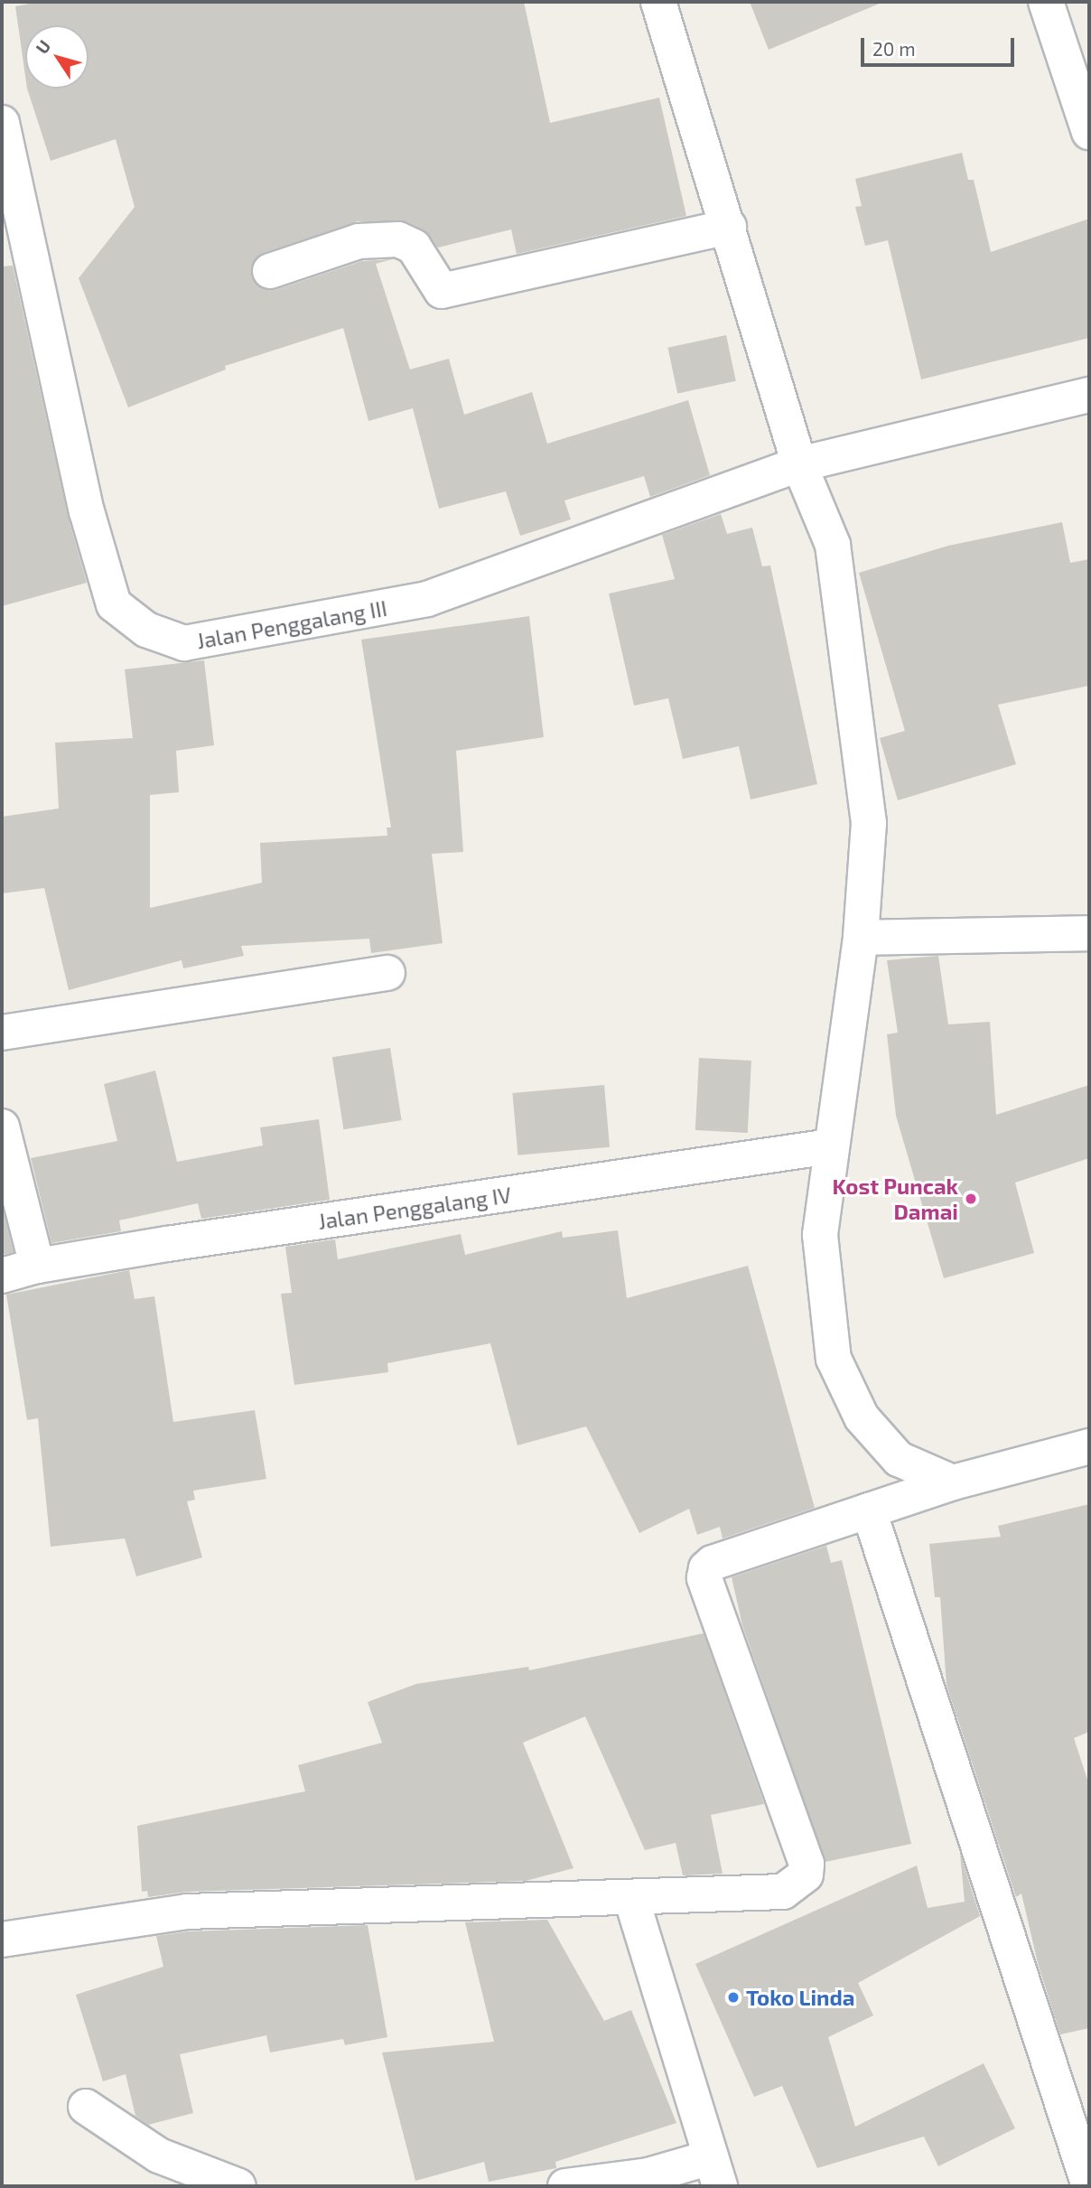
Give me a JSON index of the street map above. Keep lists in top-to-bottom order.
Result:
{
  "streets": {
    "street": ["Jalan Penggalang III", "Jalan Penggalang IV"]
  },
  "places": ["Kost Puncak Damai", "Toko Linda"],
  "scale_bar": "20 m",
  "north": "top left"
}
